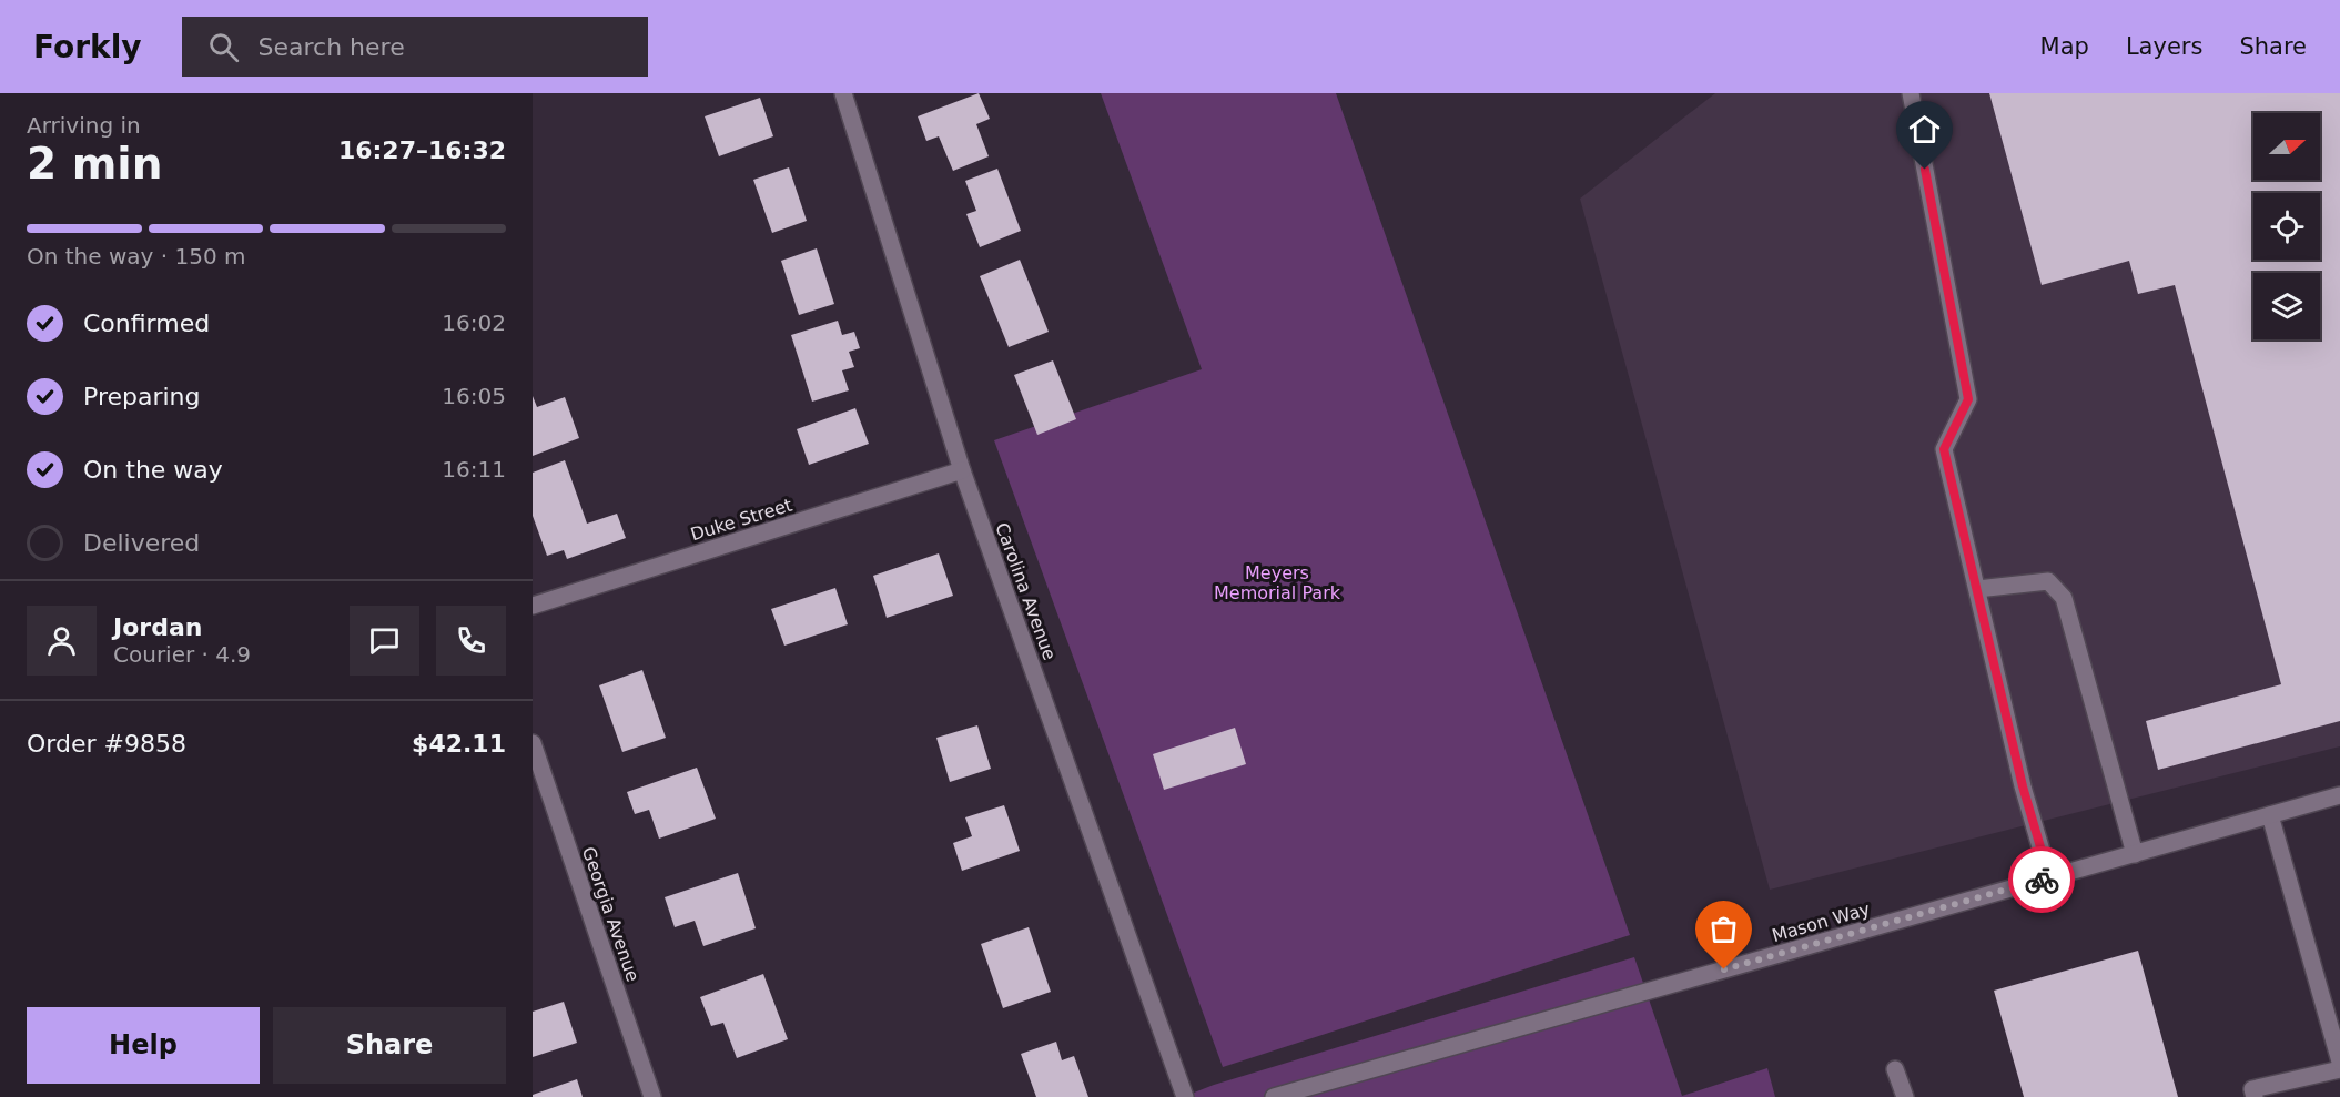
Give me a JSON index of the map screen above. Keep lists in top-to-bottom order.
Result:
{
  "streets": {
    "street": [
      "Duke Street",
      "Carolina Avenue",
      "Georgia Avenue",
      "Mason Way"
    ]
  },
  "crossings": [
    ["Duke Street", "Carolina Avenue"]
  ],
  "parks": ["Meyers Memorial Park"],
  "north": "right",
  "page": {
    "header": "Forkly",
    "search": "Search here",
    "nav": ["Map", "Layers", "Share"],
    "heading": ["2 min", "Arriving in", "16:27–16:32"],
    "panel": [
      "Jordan",
      "Courier · 4.9",
      "Order #9858",
      "$42.11"
    ],
    "bar": "On the way · 150 m",
    "list": [
      ["Confirmed", "16:02"],
      ["Preparing", "16:05"],
      ["On the way", "16:11"],
      "Delivered"
    ],
    "buttons": ["Help", "Share"]
  }
}
